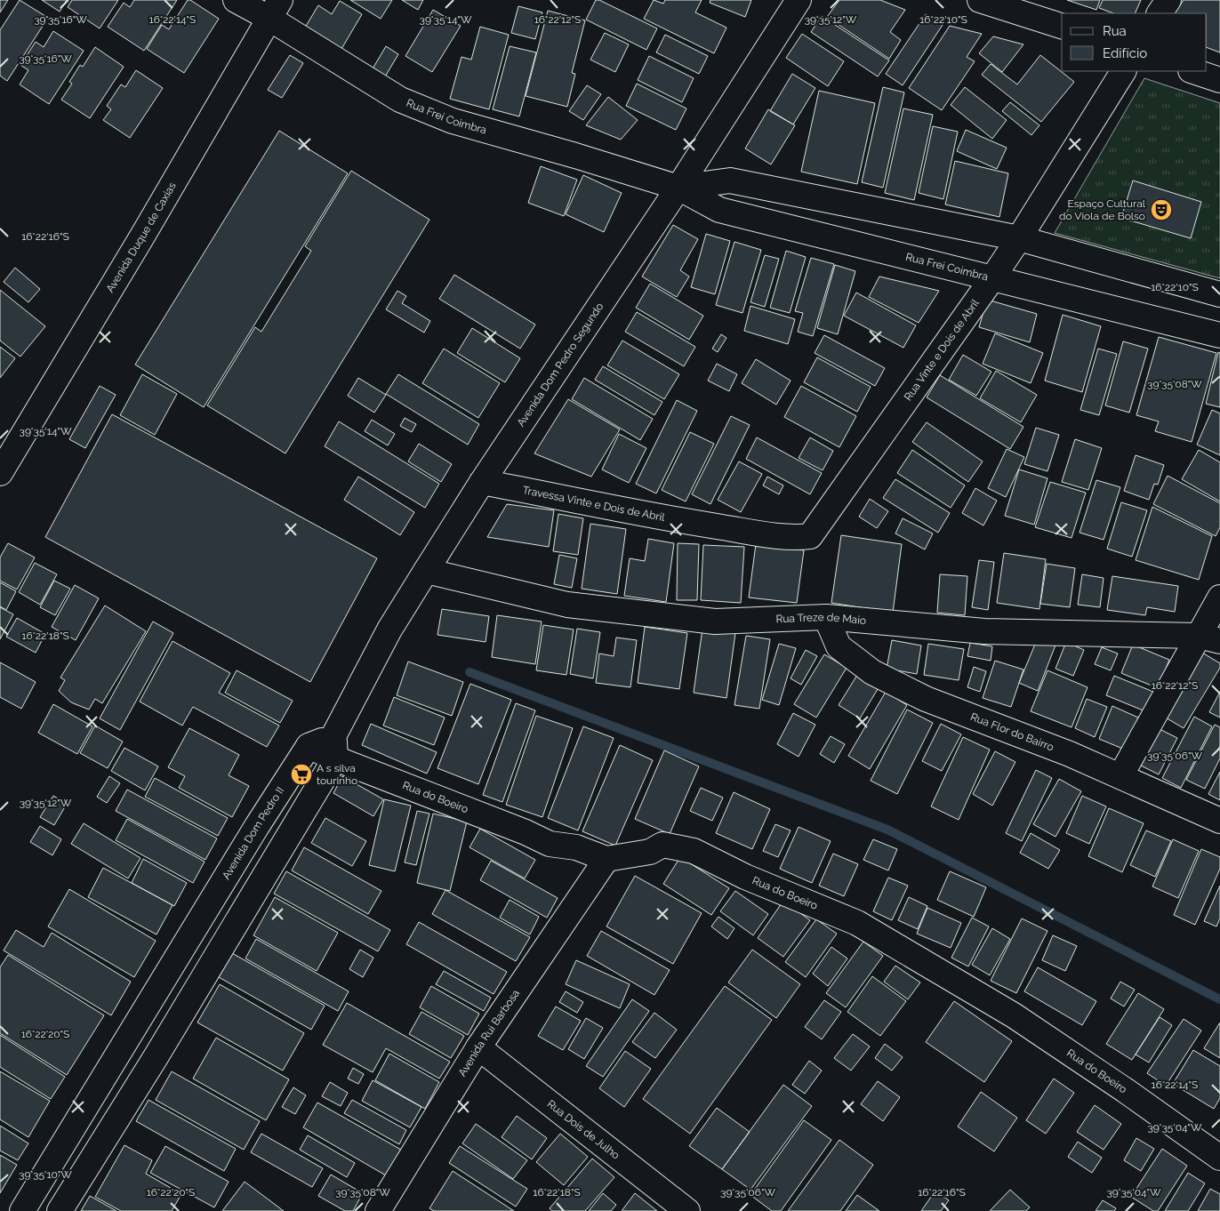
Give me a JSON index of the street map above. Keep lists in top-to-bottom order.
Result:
{
  "streets": {
    "street": [
      "Rua Frei Coimbra",
      "Avenida Duque de Caxias",
      "Rua Vinte e Dois de Abril",
      "Avenida Dom Pedro Segundo",
      "Travessa Vinte e Dois de Abril",
      "Rua Treze de Maio",
      "Rua Flor do Bairro",
      "Rua do Boeiro",
      "Avenida Dom Pedro II",
      "Avenida Rui Barbosa",
      "Rua Dois de Julho"
    ]
  },
  "crossings": [
    ["Rua Frei Coimbra", "Avenida Duque de Caxias"],
    ["Rua Frei Coimbra", "Rua Vinte e Dois de Abril"],
    ["Rua Frei Coimbra", "Avenida Dom Pedro Segundo"],
    ["Rua Vinte e Dois de Abril", "Travessa Vinte e Dois de Abril"],
    ["Avenida Dom Pedro Segundo", "Travessa Vinte e Dois de Abril"],
    ["Avenida Dom Pedro Segundo", "Rua Treze de Maio"],
    ["Avenida Dom Pedro Segundo", "Rua do Boeiro"],
    ["Rua Treze de Maio", "Rua Flor do Bairro"],
    ["Rua do Boeiro", "Avenida Dom Pedro II"],
    ["Rua do Boeiro", "Avenida Rui Barbosa"],
    ["Avenida Rui Barbosa", "Rua Dois de Julho"]
  ],
  "places": {
    "theatre": ["Espaço Cultural do Viola de Bolso"],
    "supermarket": ["A s silva tourinho"]
  },
  "legend": ["Rua", "Edifício"],
  "coordinates": [
    "39°35'16\"W",
    "39°35'14\"W",
    "39°35'12\"W",
    "16°22'14\"S",
    "16°22'12\"S",
    "16°22'10\"S",
    "16°22'16\"S",
    "39°35'08\"W",
    "16°22'18\"S",
    "39°35'06\"W",
    "16°22'20\"S",
    "39°35'04\"W",
    "39°35'10\"W"
  ]
}
